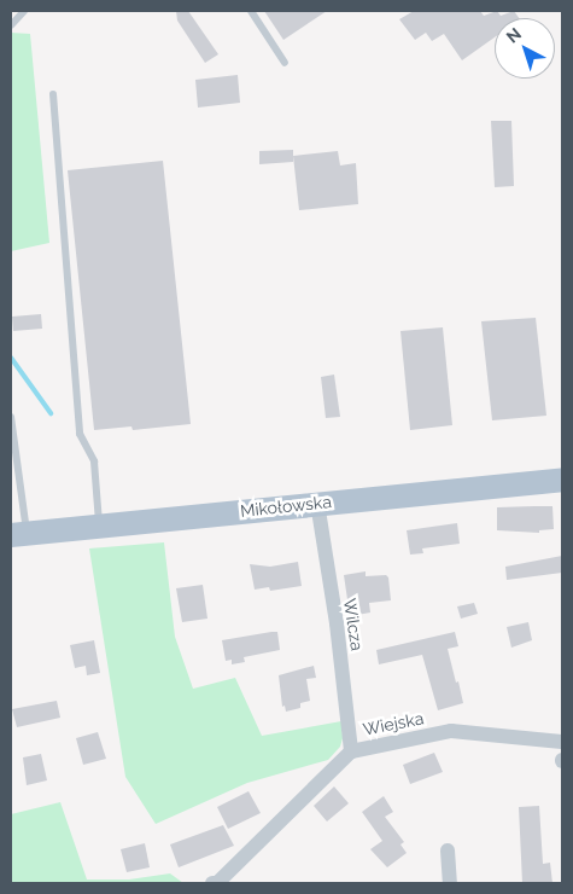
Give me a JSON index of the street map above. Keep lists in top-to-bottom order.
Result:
{
  "streets": {
    "main road": ["Mikołowska"],
    "street": ["Wilcza", "Wiejska"]
  },
  "crossings": [
    ["Mikołowska", "Wilcza"],
    ["Wilcza", "Wiejska"]
  ],
  "north": "top left"
}
